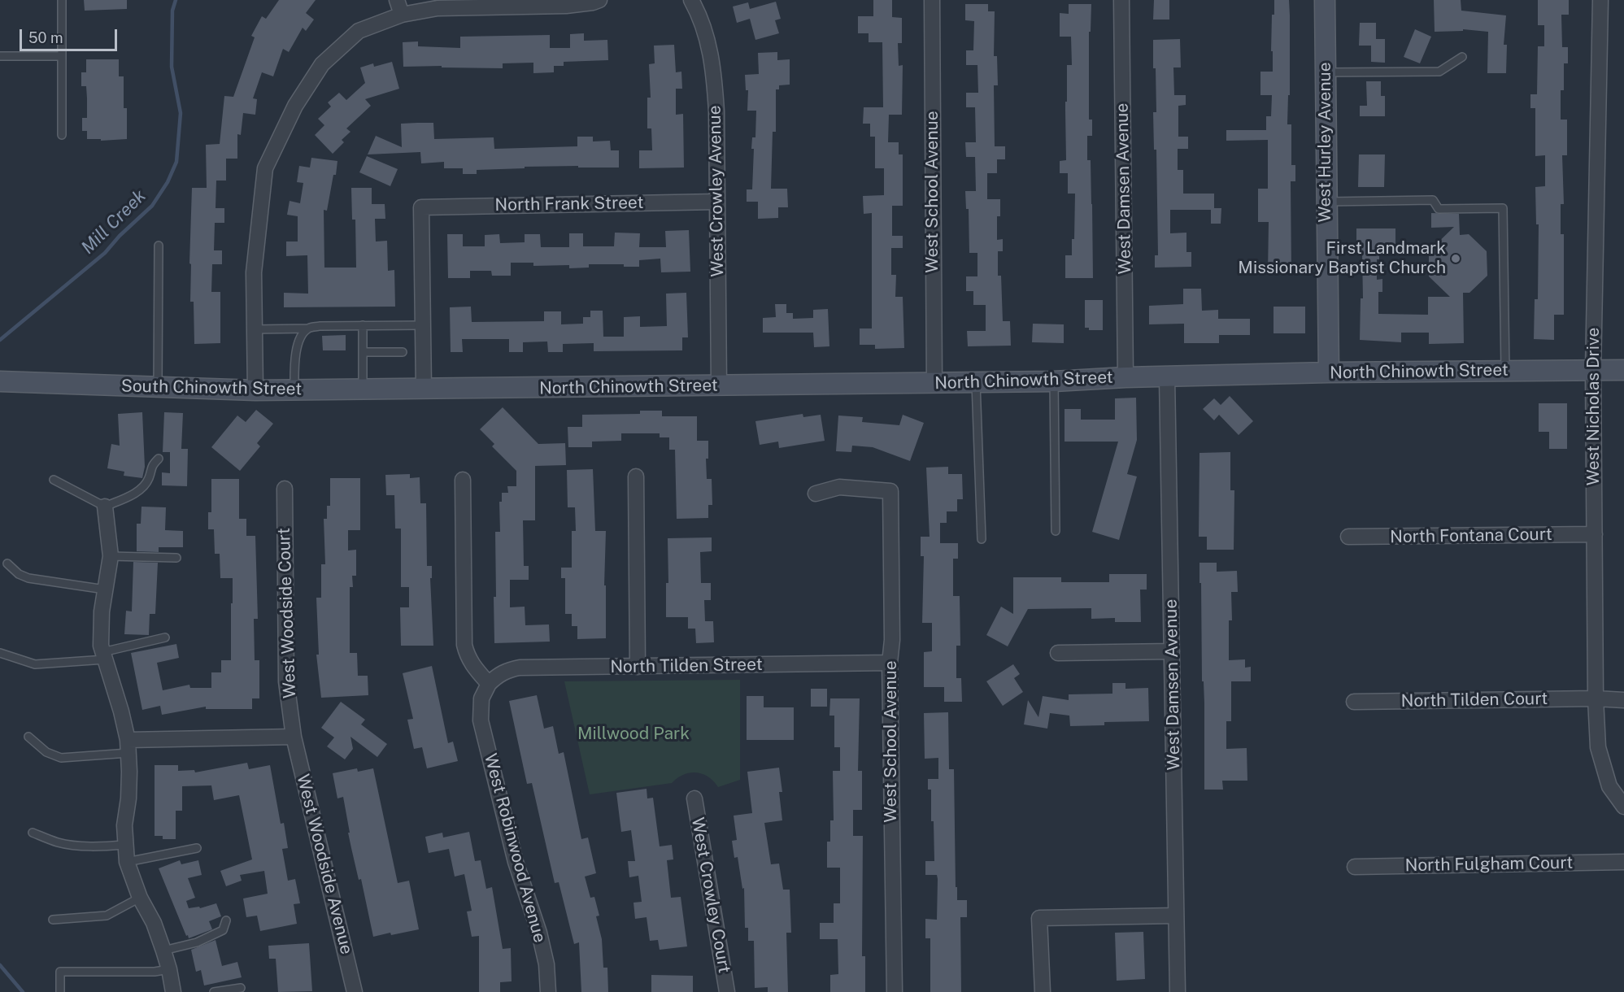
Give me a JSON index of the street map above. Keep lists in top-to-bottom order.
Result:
{
  "streets": {
    "street": [
      "West Hurley Avenue",
      "West Damsen Avenue",
      "West Crowley Avenue",
      "West School Avenue",
      "North Frank Street",
      "North Chinowth Street",
      "South Chinowth Street",
      "West Nicholas Drive",
      "North Fontana Court",
      "West Woodside Court",
      "North Tilden Street",
      "North Tilden Court",
      "West Robinwood Avenue",
      "West Woodside Avenue",
      "North Fulgham Court",
      "West Crowley Court"
    ]
  },
  "crossings": [
    ["West Hurley Avenue", "North Chinowth Street"],
    ["West Damsen Avenue", "North Chinowth Street"],
    ["West Crowley Avenue", "North Frank Street"],
    ["West Crowley Avenue", "North Chinowth Street"],
    ["West School Avenue", "North Chinowth Street"],
    ["West School Avenue", "North Tilden Street"],
    ["North Chinowth Street", "South Chinowth Street"],
    ["North Chinowth Street", "West Nicholas Drive"],
    ["West Nicholas Drive", "North Fontana Court"],
    ["West Nicholas Drive", "North Tilden Court"],
    ["West Woodside Court", "West Woodside Avenue"],
    ["North Tilden Street", "West Robinwood Avenue"]
  ],
  "water": ["Mill Creek"],
  "parks": ["Millwood Park"],
  "places": ["First Landmark Missionary Baptist Church"],
  "scale_bar": "50 m"
}
